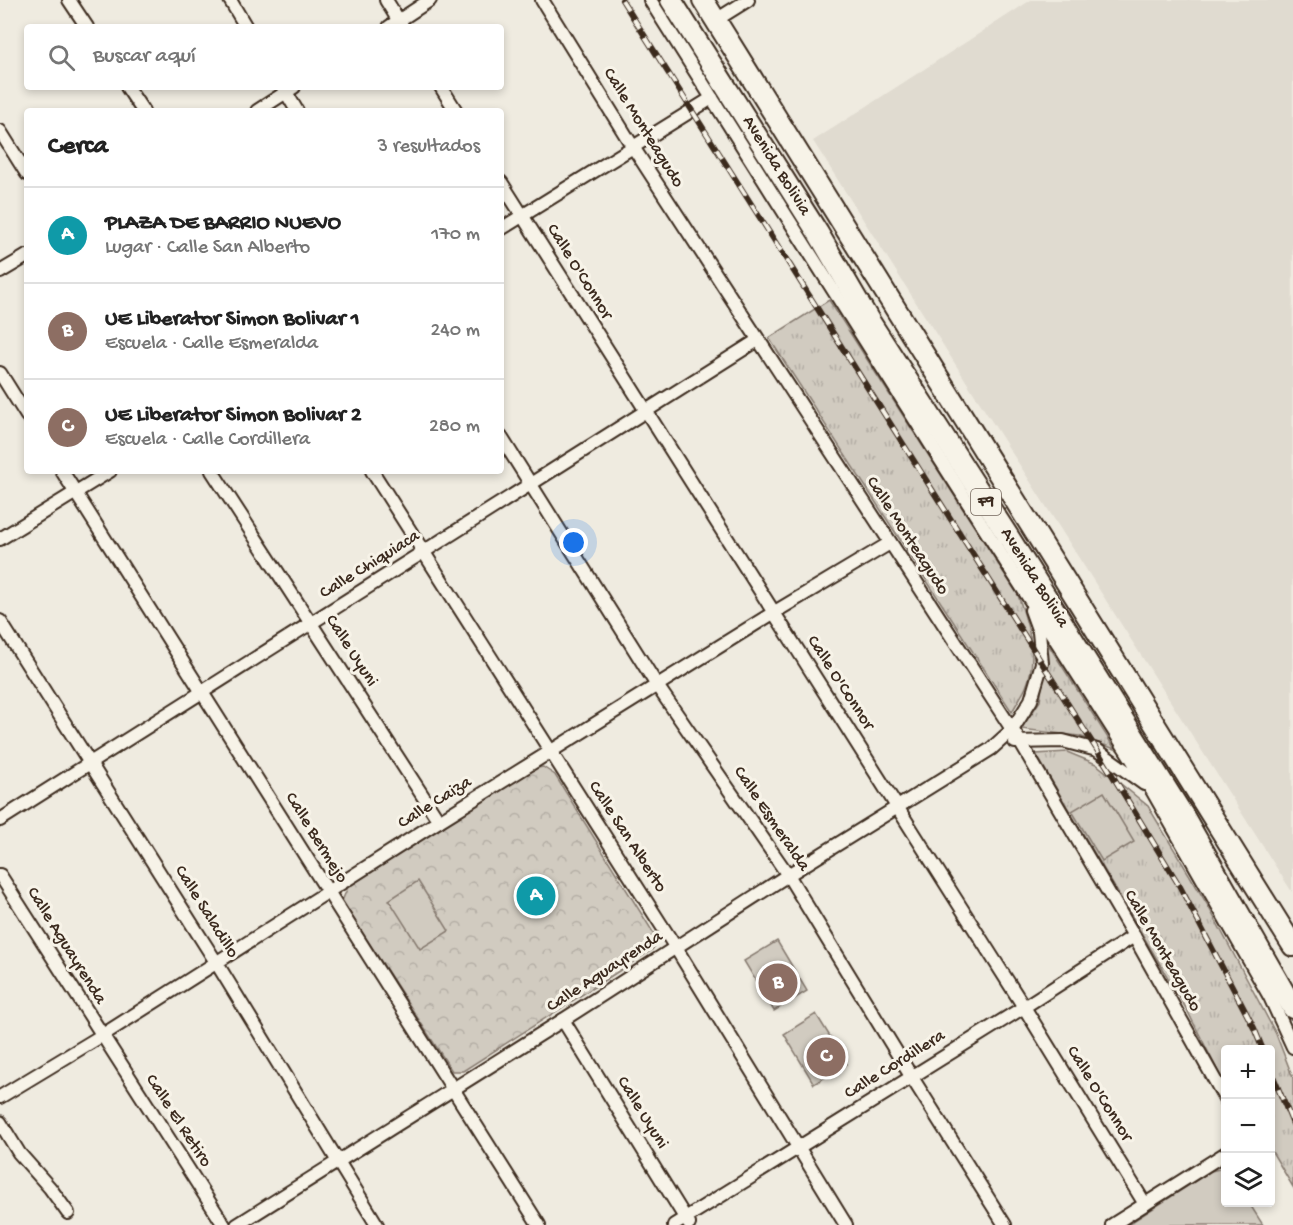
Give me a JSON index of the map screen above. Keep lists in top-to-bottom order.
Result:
{
  "streets": {
    "highway": ["Avenida Bolivia", "F9"],
    "street": [
      "Calle Monteagudo",
      "Calle O'Connor",
      "Calle Chiquiaca",
      "Calle Uyuni",
      "Calle Caiza",
      "Calle Esmeralda",
      "Calle San Alberto",
      "Calle Bermejo",
      "Calle Saladillo",
      "Calle Aguayrenda",
      "Calle Cordillera",
      "Calle El Retiro"
    ]
  },
  "crossings": [
    ["Calle Monteagudo", "Calle Chiquiaca"],
    ["Calle Monteagudo", "Calle Caiza"],
    ["Calle Monteagudo", "Calle Aguayrenda"],
    ["Calle Monteagudo", "Calle Cordillera"],
    ["Calle O'Connor", "Calle Chiquiaca"],
    ["Calle O'Connor", "Calle Caiza"],
    ["Calle O'Connor", "Calle Aguayrenda"],
    ["Calle O'Connor", "Calle Cordillera"],
    ["Calle Chiquiaca", "Calle Uyuni"],
    ["Calle Chiquiaca", "Calle Esmeralda"],
    ["Calle Chiquiaca", "Calle San Alberto"],
    ["Calle Chiquiaca", "Calle Bermejo"],
    ["Calle Chiquiaca", "Calle Saladillo"],
    ["Calle Uyuni", "Calle Caiza"],
    ["Calle Uyuni", "Calle Aguayrenda"],
    ["Calle Uyuni", "Calle Cordillera"],
    ["Calle Caiza", "Calle Esmeralda"],
    ["Calle Caiza", "Calle San Alberto"],
    ["Calle Caiza", "Calle Bermejo"],
    ["Calle Caiza", "Calle Saladillo"],
    ["Calle Caiza", "Calle Aguayrenda"],
    ["Calle Caiza", "Calle El Retiro"],
    ["Calle Esmeralda", "Calle Aguayrenda"],
    ["Calle Esmeralda", "Calle Cordillera"],
    ["Calle San Alberto", "Calle Aguayrenda"],
    ["Calle San Alberto", "Calle Cordillera"],
    ["Calle Bermejo", "Calle Aguayrenda"],
    ["Calle Saladillo", "Calle Aguayrenda"],
    ["Calle Aguayrenda", "Calle El Retiro"]
  ],
  "page": {
    "search": "Buscar aquí",
    "heading": ["Cerca", "3 resultados"],
    "list": [
      {
        "mark": "A",
        "name": "PLAZA DE BARRIO NUEVO",
        "note": "Lugar · Calle San Alberto",
        "value": "170 m"
      },
      {
        "mark": "B",
        "name": "UE Liberator Simon Bolivar 1",
        "note": "Escuela · Calle Esmeralda",
        "value": "240 m"
      },
      {
        "mark": "C",
        "name": "UE Liberator Simon Bolivar 2",
        "note": "Escuela · Calle Cordillera",
        "value": "280 m"
      }
    ],
    "pins": ["A", "B", "C"],
    "map_buttons": ["+", "−"]
  }
}
